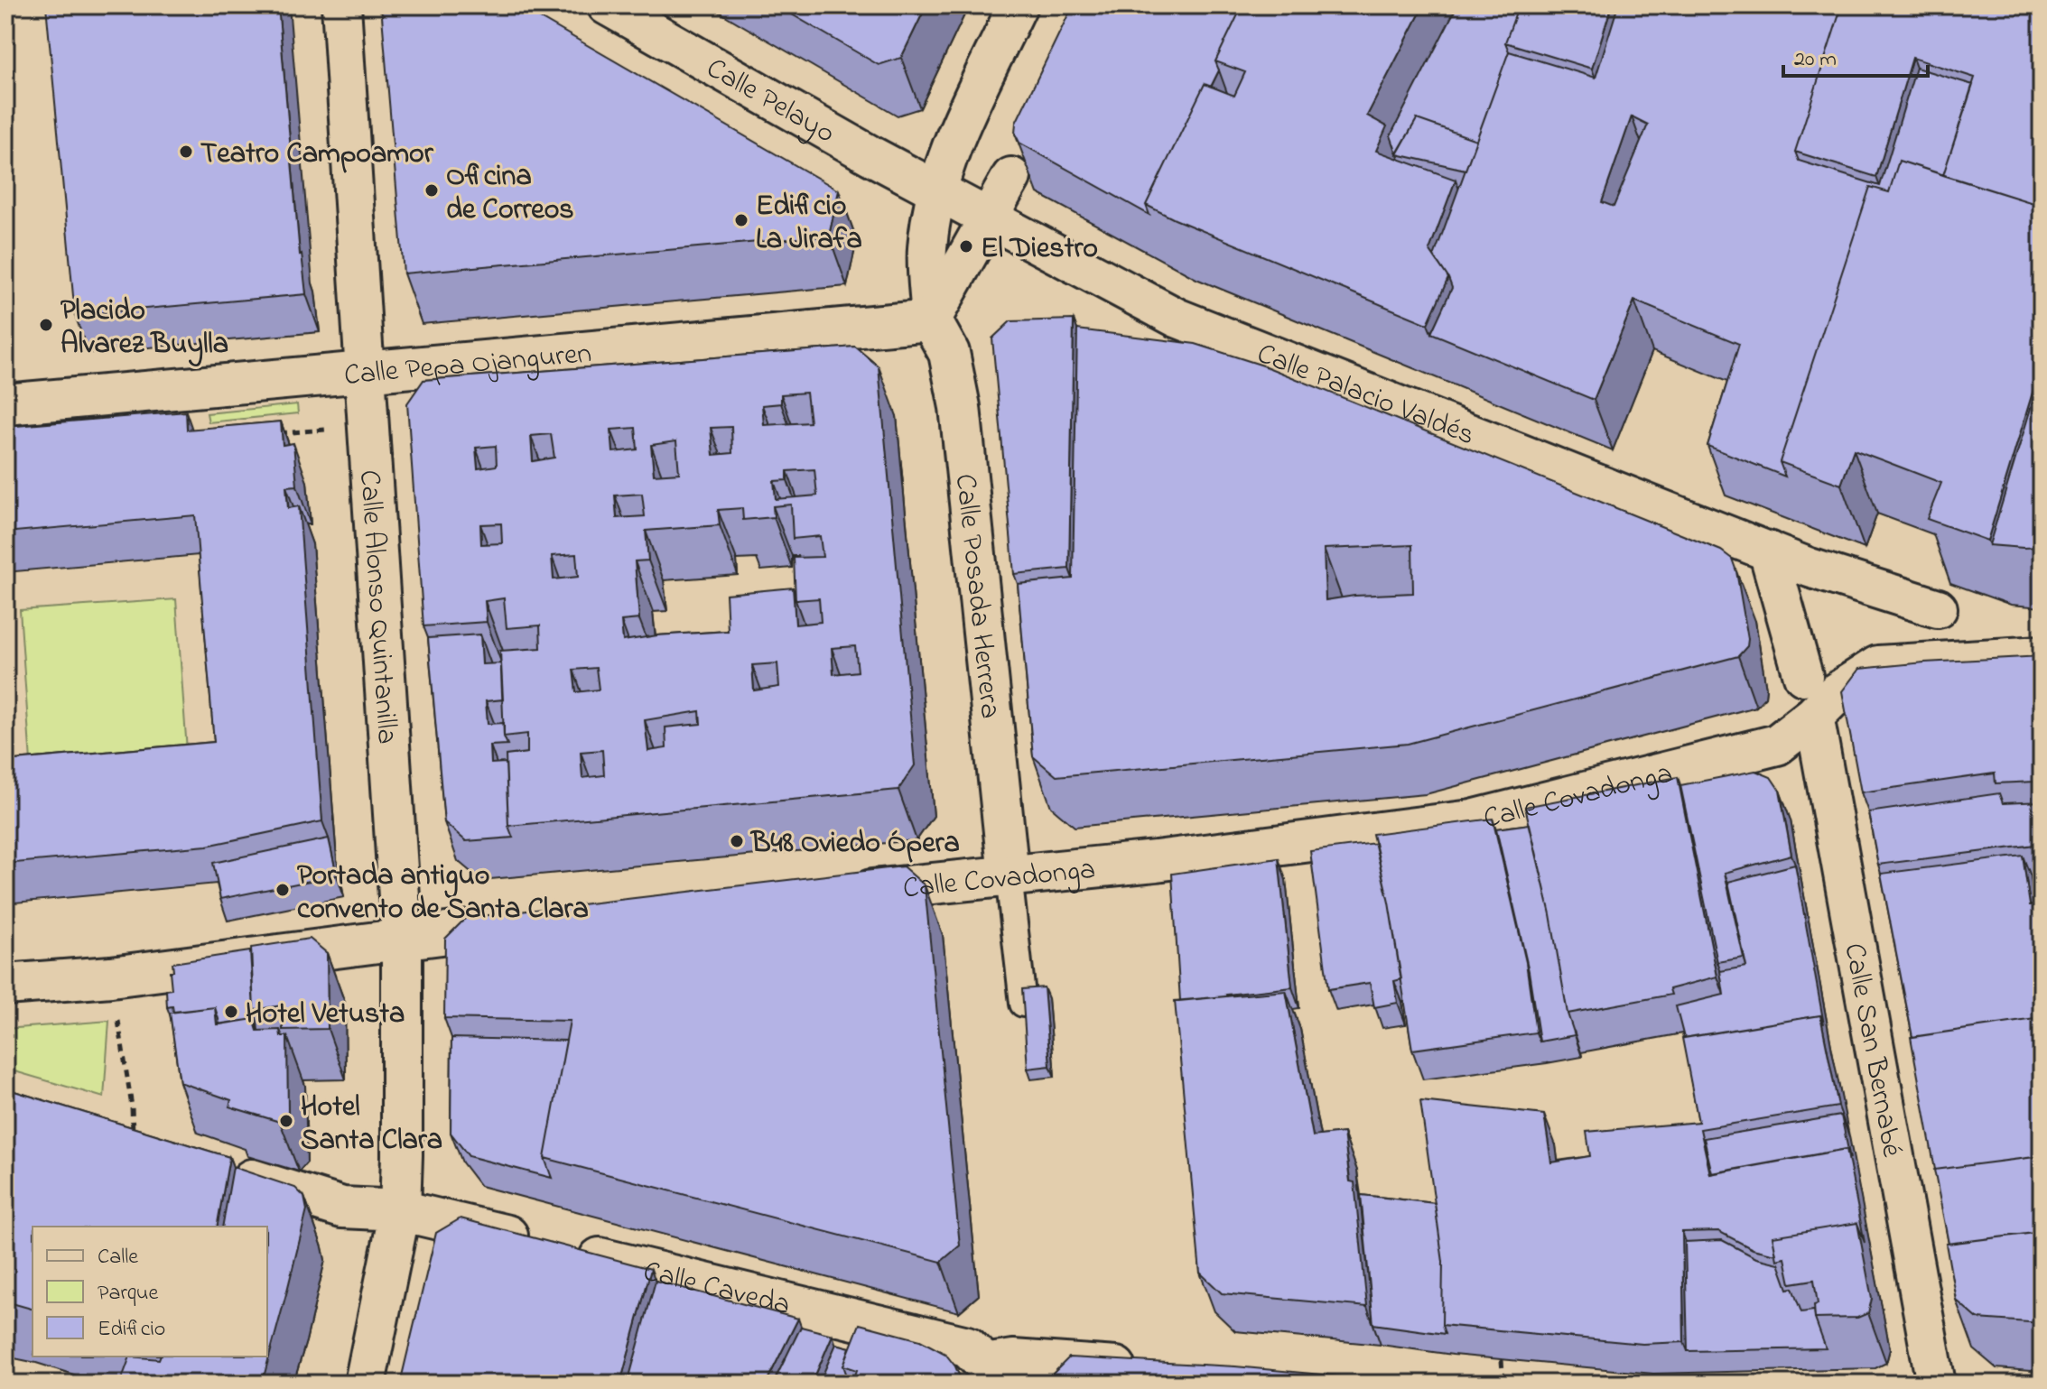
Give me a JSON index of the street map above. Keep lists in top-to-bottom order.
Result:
{
  "streets": {
    "street": [
      "Calle Pelayo",
      "Calle Pepa Ojanguren",
      "Calle Palacio Valdés",
      "Calle Posada Herrera",
      "Calle Alonso Quintanilla",
      "Calle Covadonga",
      "Calle San Bernabé",
      "Calle Caveda"
    ]
  },
  "crossings": [
    ["Calle Pelayo", "Calle Palacio Valdés"],
    ["Calle Pepa Ojanguren", "Calle Posada Herrera"],
    ["Calle Pepa Ojanguren", "Calle Alonso Quintanilla"],
    ["Calle Posada Herrera", "Calle Covadonga"],
    ["Calle Alonso Quintanilla", "Calle Caveda"],
    ["Calle Covadonga", "Calle San Bernabé"]
  ],
  "places": [
    "Teatro Campoamor",
    "Oficina de Correos",
    "Edificio La Jirafa",
    "El Diestro",
    "Placido Alvarez Buylla",
    "B48 Oviedo Ópera",
    "Portada antiguo convento de Santa Clara",
    "Hotel Vetusta",
    "Hotel Santa Clara"
  ],
  "legend": ["Calle", "Parque", "Edificio"],
  "scale_bar": "20 m"
}
